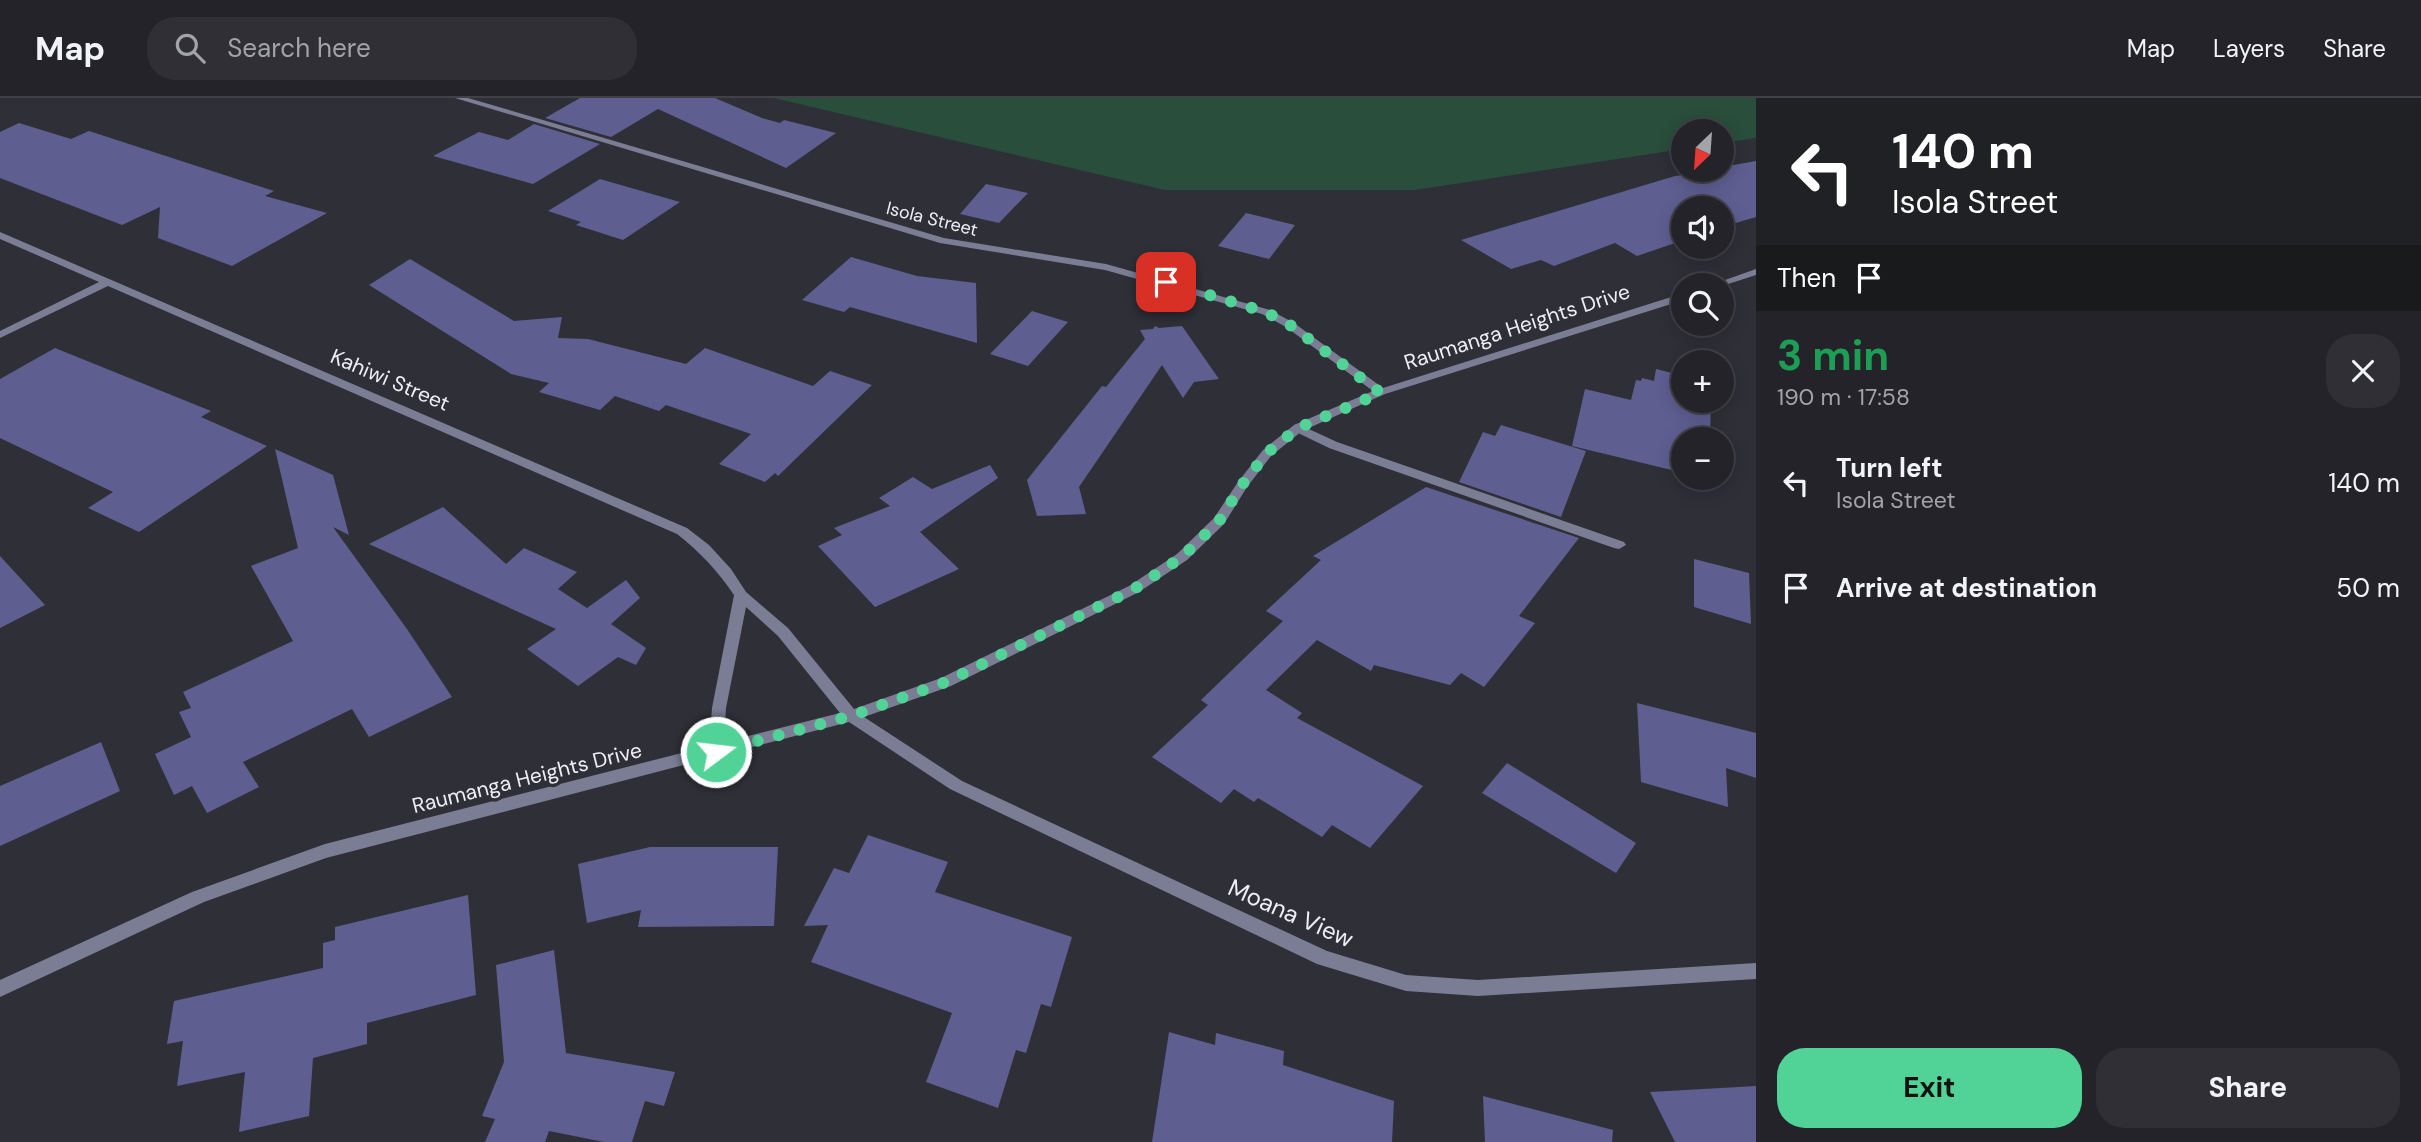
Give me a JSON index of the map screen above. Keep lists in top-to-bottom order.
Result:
{
  "streets": {
    "street": [
      "Isola Street",
      "Raumanga Heights Drive",
      "Kahiwi Street",
      "Moana View"
    ]
  },
  "crossings": [
    ["Isola Street", "Raumanga Heights Drive"],
    ["Raumanga Heights Drive", "Kahiwi Street"],
    ["Raumanga Heights Drive", "Moana View"],
    ["Kahiwi Street", "Moana View"]
  ],
  "north": "bottom left",
  "page": {
    "header": "Map",
    "search": "Search here",
    "nav": ["Map", "Layers", "Share"],
    "turn": ["140 m", "Isola Street"],
    "map_buttons": ["+", "−"],
    "then": "Then",
    "heading": ["3 min", "190 m · 17:58"],
    "list": [
      {
        "name": "Turn left",
        "note": "Isola Street",
        "value": "140 m"
      },
      {
        "name": "Arrive at destination",
        "value": "50 m"
      }
    ],
    "buttons": ["Exit", "Share"]
  }
}
